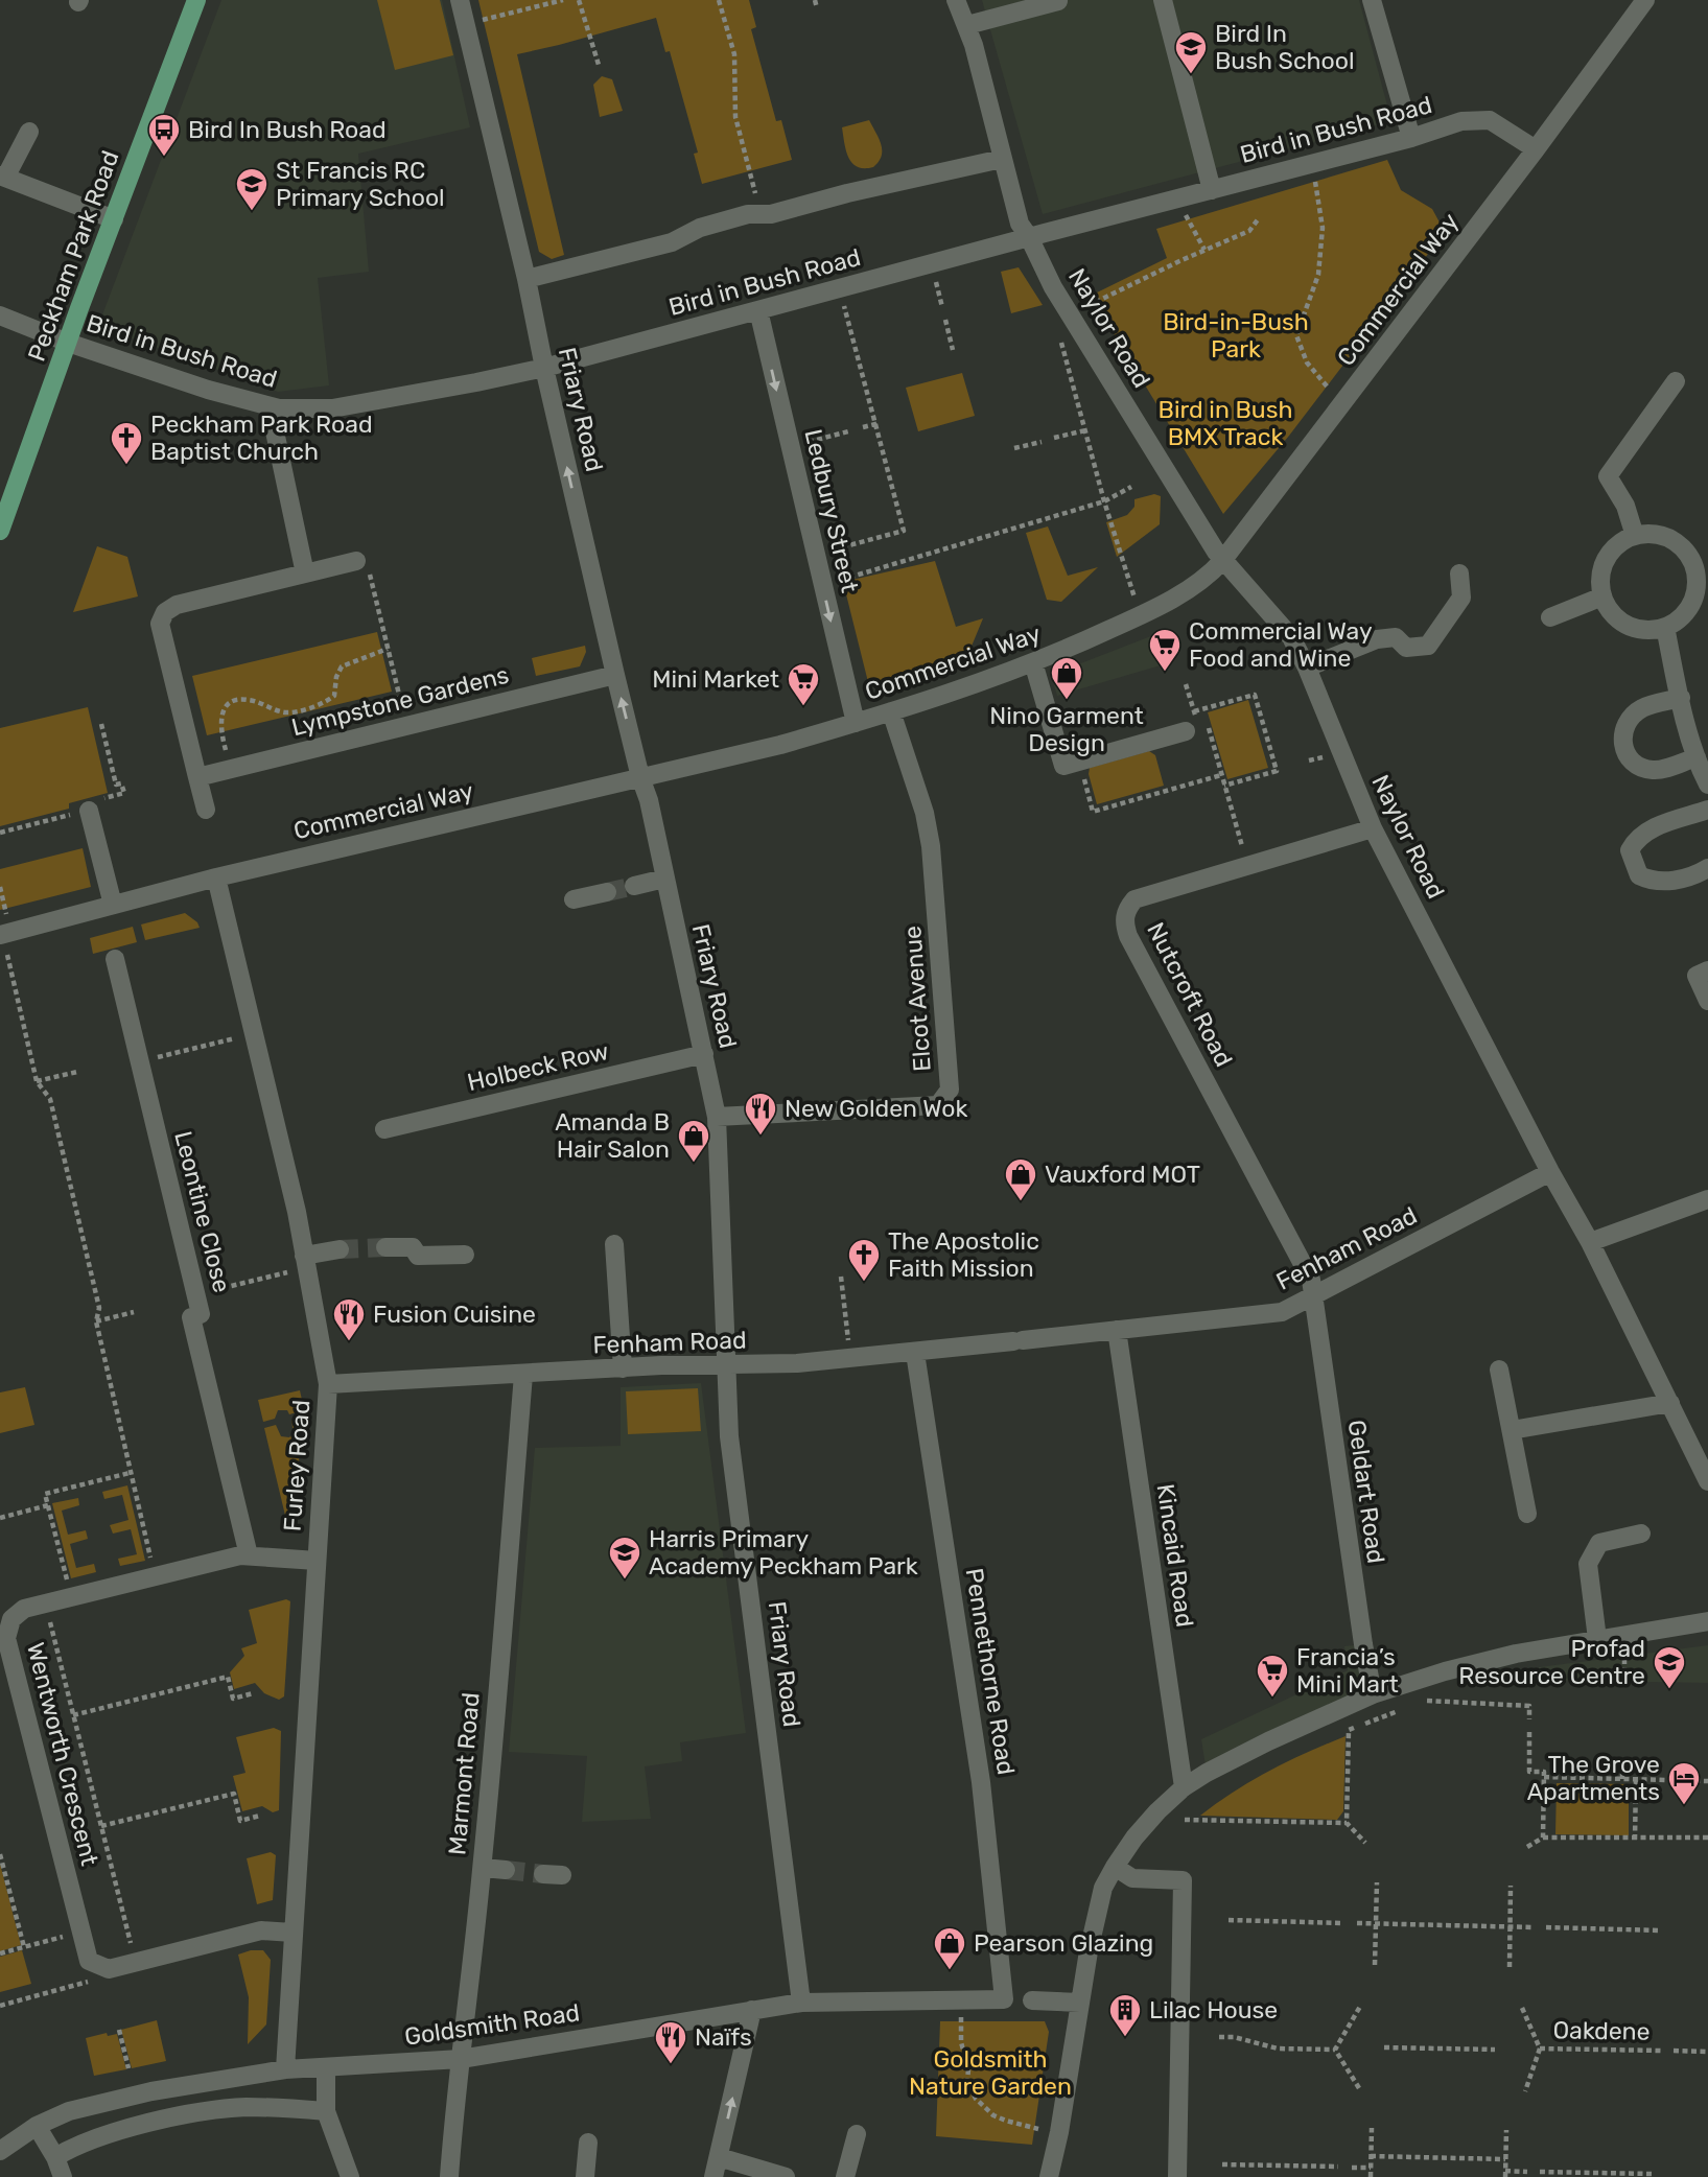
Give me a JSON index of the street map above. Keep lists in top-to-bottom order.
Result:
{
  "streets": {
    "main road": ["Peckham Park Road"],
    "street": [
      "Bird in Bush Road",
      "Commercial Way",
      "Naylor Road",
      "Friary Road",
      "Ledbury Street",
      "Lympstone Gardens",
      "Nutcroft Road",
      "Elcot Avenue",
      "Holbeck Row",
      "Leontine Close",
      "Fenham Road",
      "Furley Road",
      "Geldart Road",
      "Kincaid Road",
      "Pennethorne Road",
      "Wentworth Crescent",
      "Marmont Road",
      "Goldsmith Road"
    ],
    "path": ["Oakdene"]
  },
  "crossings": [
    ["Bird in Bush Road", "Peckham Park Road"],
    ["Bird in Bush Road", "Commercial Way"],
    ["Bird in Bush Road", "Naylor Road"],
    ["Bird in Bush Road", "Friary Road"],
    ["Bird in Bush Road", "Ledbury Street"],
    ["Commercial Way", "Naylor Road"],
    ["Commercial Way", "Friary Road"],
    ["Commercial Way", "Ledbury Street"],
    ["Commercial Way", "Elcot Avenue"],
    ["Commercial Way", "Furley Road"],
    ["Naylor Road", "Nutcroft Road"],
    ["Naylor Road", "Fenham Road"],
    ["Friary Road", "Lympstone Gardens"],
    ["Friary Road", "Elcot Avenue"],
    ["Friary Road", "Holbeck Row"],
    ["Friary Road", "Fenham Road"],
    ["Friary Road", "Goldsmith Road"],
    ["Nutcroft Road", "Fenham Road"],
    ["Nutcroft Road", "Geldart Road"],
    ["Leontine Close", "Wentworth Crescent"],
    ["Fenham Road", "Furley Road"],
    ["Fenham Road", "Geldart Road"],
    ["Fenham Road", "Kincaid Road"],
    ["Fenham Road", "Pennethorne Road"],
    ["Fenham Road", "Marmont Road"],
    ["Furley Road", "Wentworth Crescent"],
    ["Furley Road", "Goldsmith Road"],
    ["Pennethorne Road", "Goldsmith Road"],
    ["Marmont Road", "Goldsmith Road"]
  ],
  "one_way": ["Ledbury Street"],
  "parks": ["Bird-in-Bush Park", "Bird in Bush BMX Track", "Goldsmith Nature Garden"],
  "places": {
    "school or university": [
      "Bird In Bush School",
      "St Francis RC Primary School",
      "Harris Primary Academy Peckham Park",
      "Profad Resource Centre"
    ],
    "bus stop": ["Bird In Bush Road"],
    "church": ["Peckham Park Road Baptist Church", "The Apostolic Faith Mission"],
    "supermarket": ["Commercial Way Food and Wine", "Mini Market", "Francia’s Mini Mart"],
    "shop": [
      "Nino Garment Design",
      "Amanda B Hair Salon",
      "Vauxford MOT",
      "Pearson Glazing"
    ],
    "restaurant": ["New Golden Wok", "Fusion Cuisine", "Naïfs"],
    "hotel": ["The Grove Apartments"],
    "building": ["Lilac House"]
  }
}
